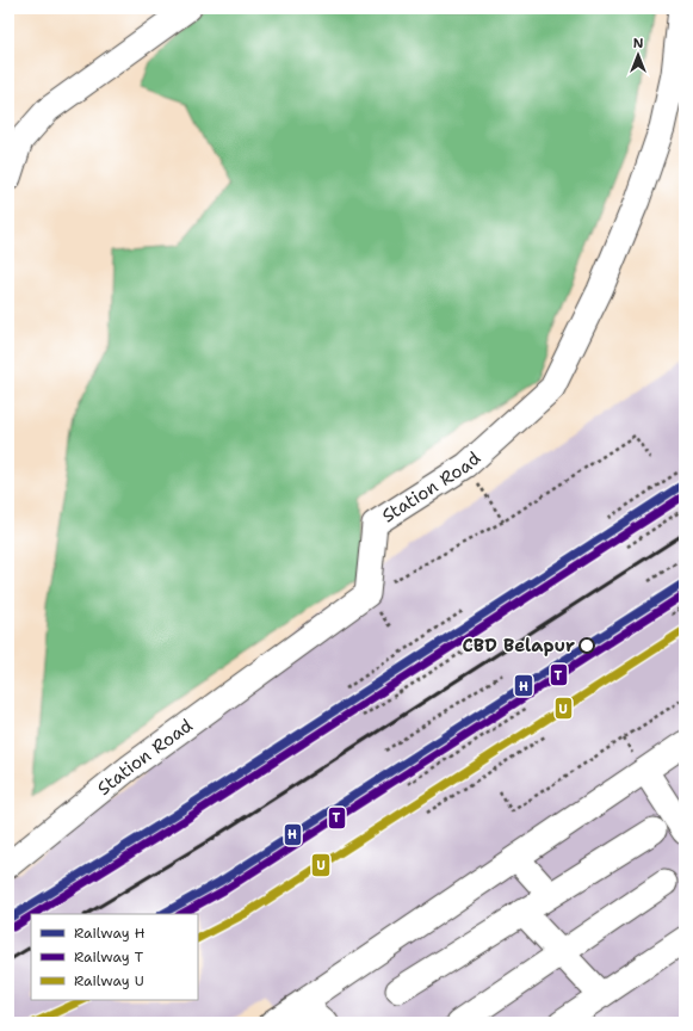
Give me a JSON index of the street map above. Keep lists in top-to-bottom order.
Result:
{
  "streets": {
    "lane": ["Station Road"]
  },
  "places": ["CBD Belapur"],
  "lines": ["rail line H", "rail line T", "rail line U"],
  "legend": ["Railway H", "Railway T", "Railway U"],
  "north": "top"
}
